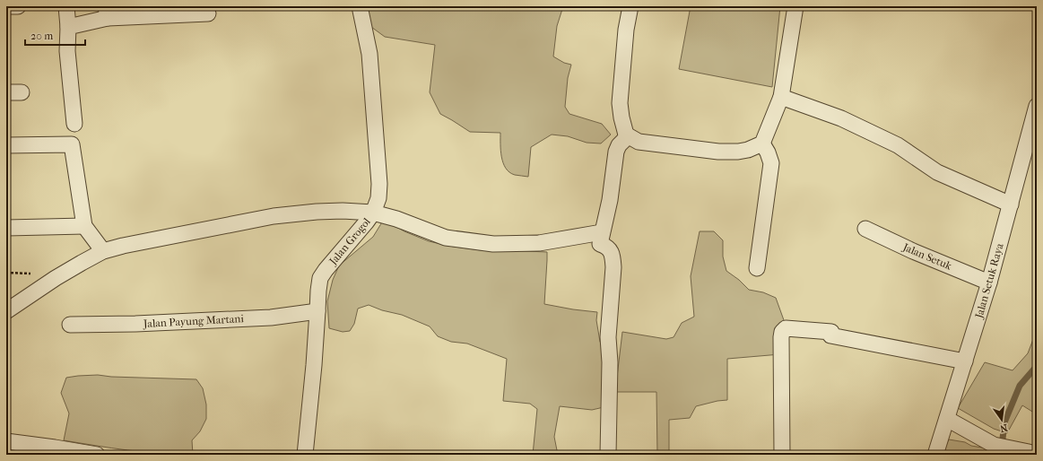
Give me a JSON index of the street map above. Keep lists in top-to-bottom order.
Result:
{
  "streets": {
    "street": [
      "Jalan Grogol",
      "Jalan Setuk",
      "Jalan Setuk Raya",
      "Jalan Payung Martani"
    ]
  },
  "crossings": [
    ["Jalan Grogol", "Jalan Payung Martani"],
    ["Jalan Setuk", "Jalan Setuk Raya"]
  ],
  "scale_bar": "20 m",
  "north": "bottom"
}
